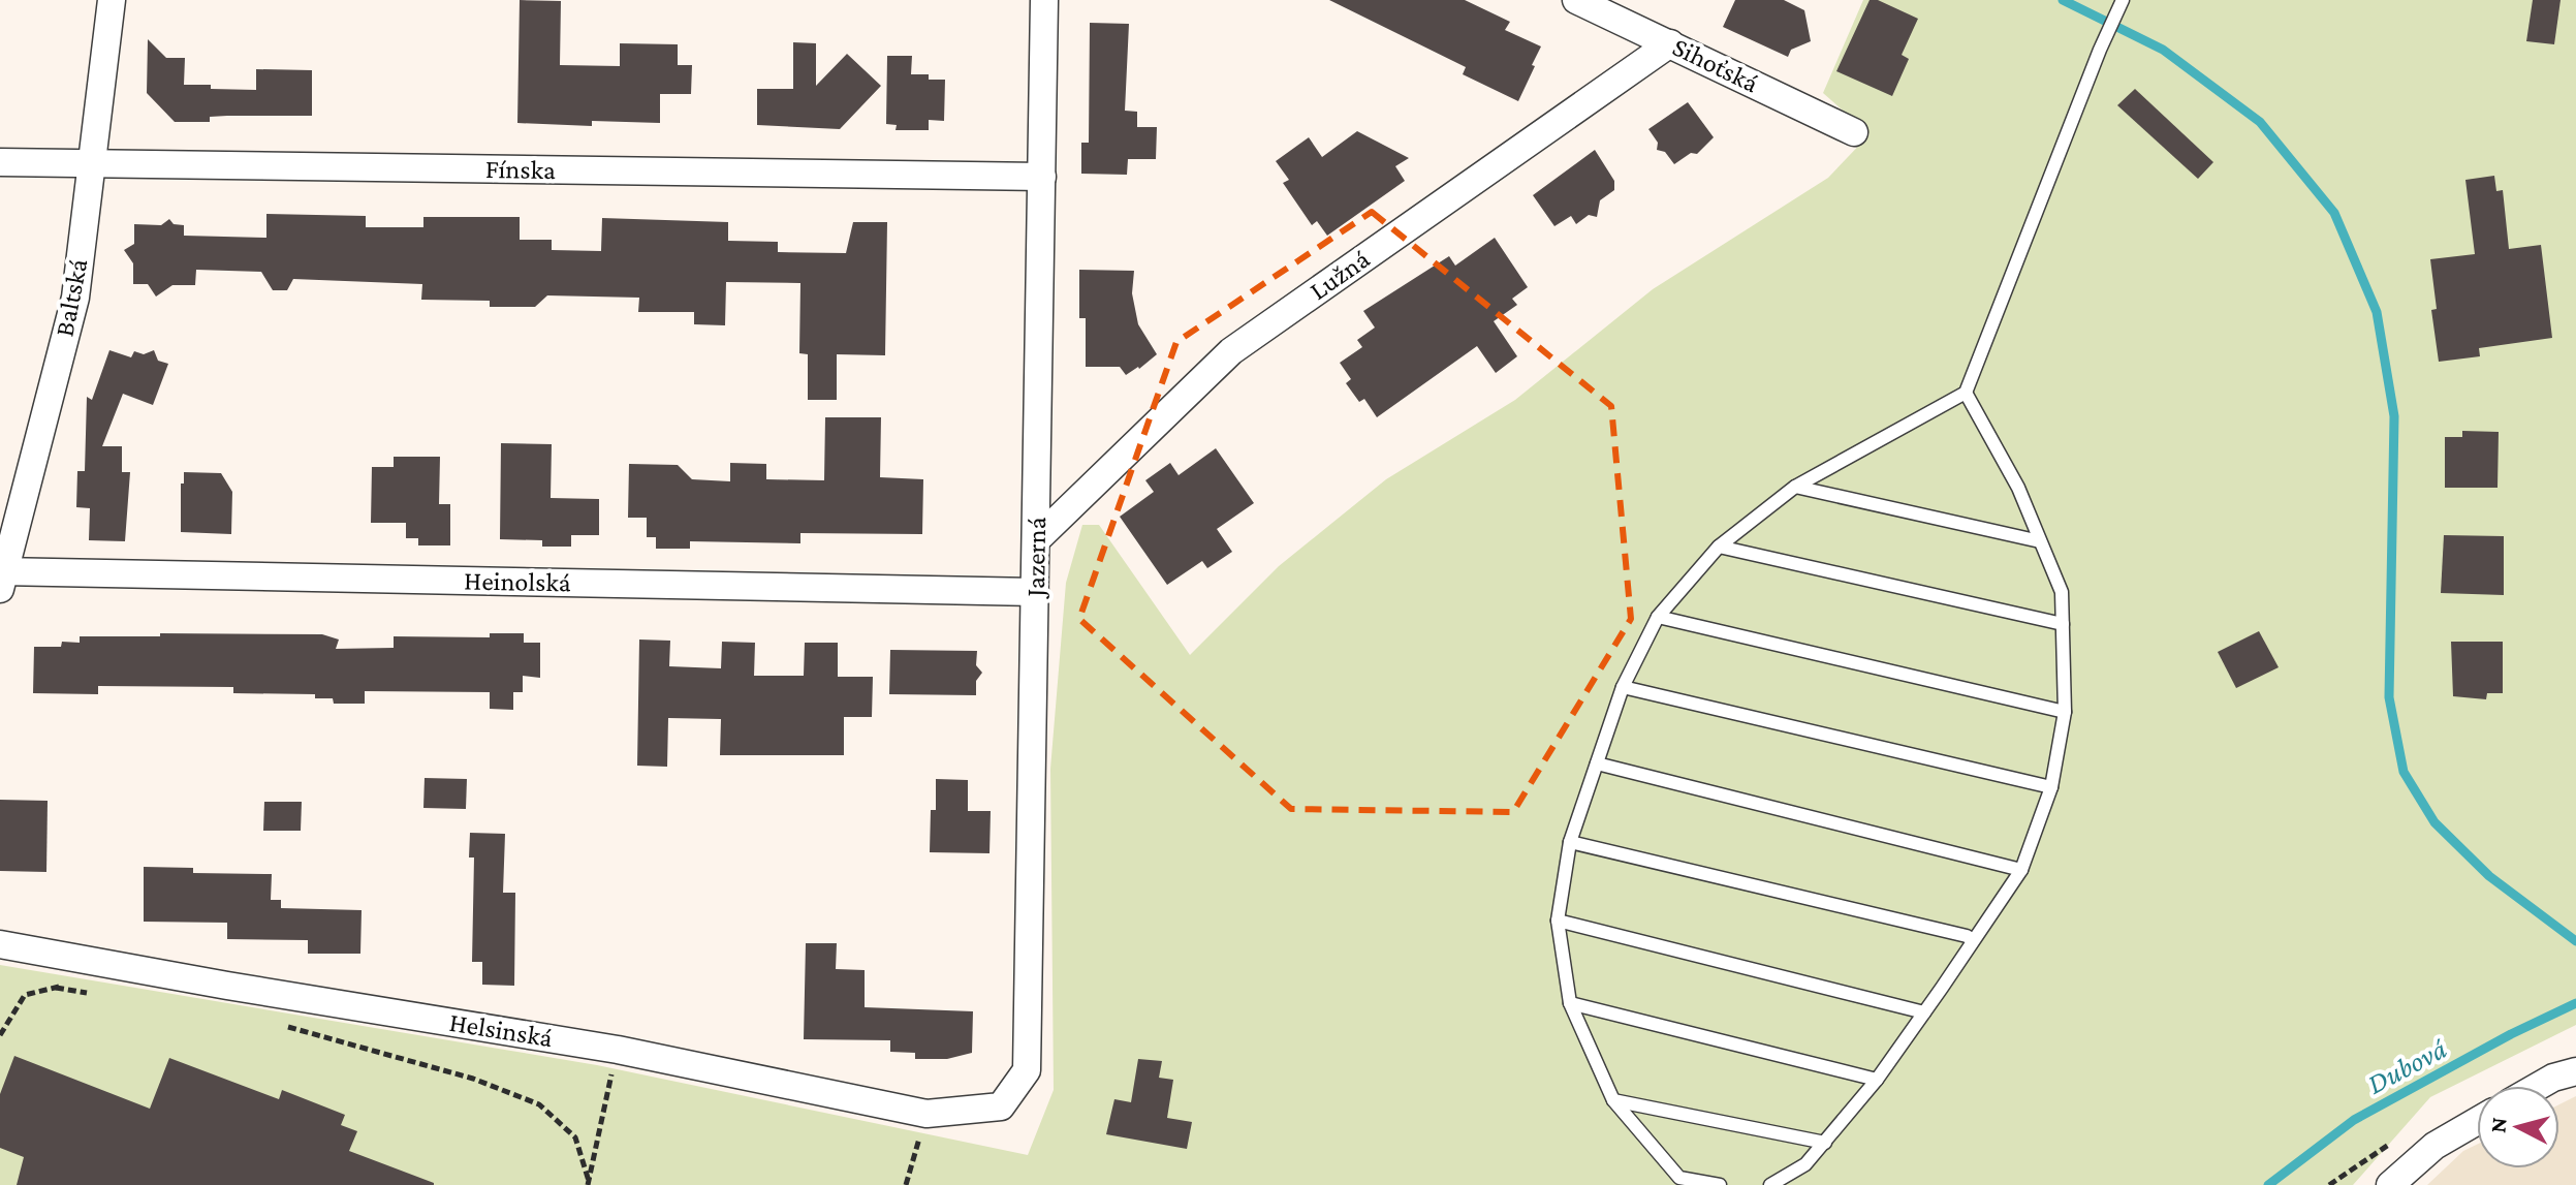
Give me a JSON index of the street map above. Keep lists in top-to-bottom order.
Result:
{
  "streets": {
    "street": [
      "Sihoťská",
      "Fínska",
      "Lužná",
      "Baltská",
      "Jazerná",
      "Heinolská",
      "Helsinská"
    ]
  },
  "crossings": [
    ["Sihoťská", "Lužná"],
    ["Fínska", "Baltská"],
    ["Fínska", "Jazerná"],
    ["Lužná", "Jazerná"],
    ["Baltská", "Heinolská"],
    ["Jazerná", "Heinolská"],
    ["Jazerná", "Helsinská"]
  ],
  "water": ["Dubová"],
  "north": "left"
}
